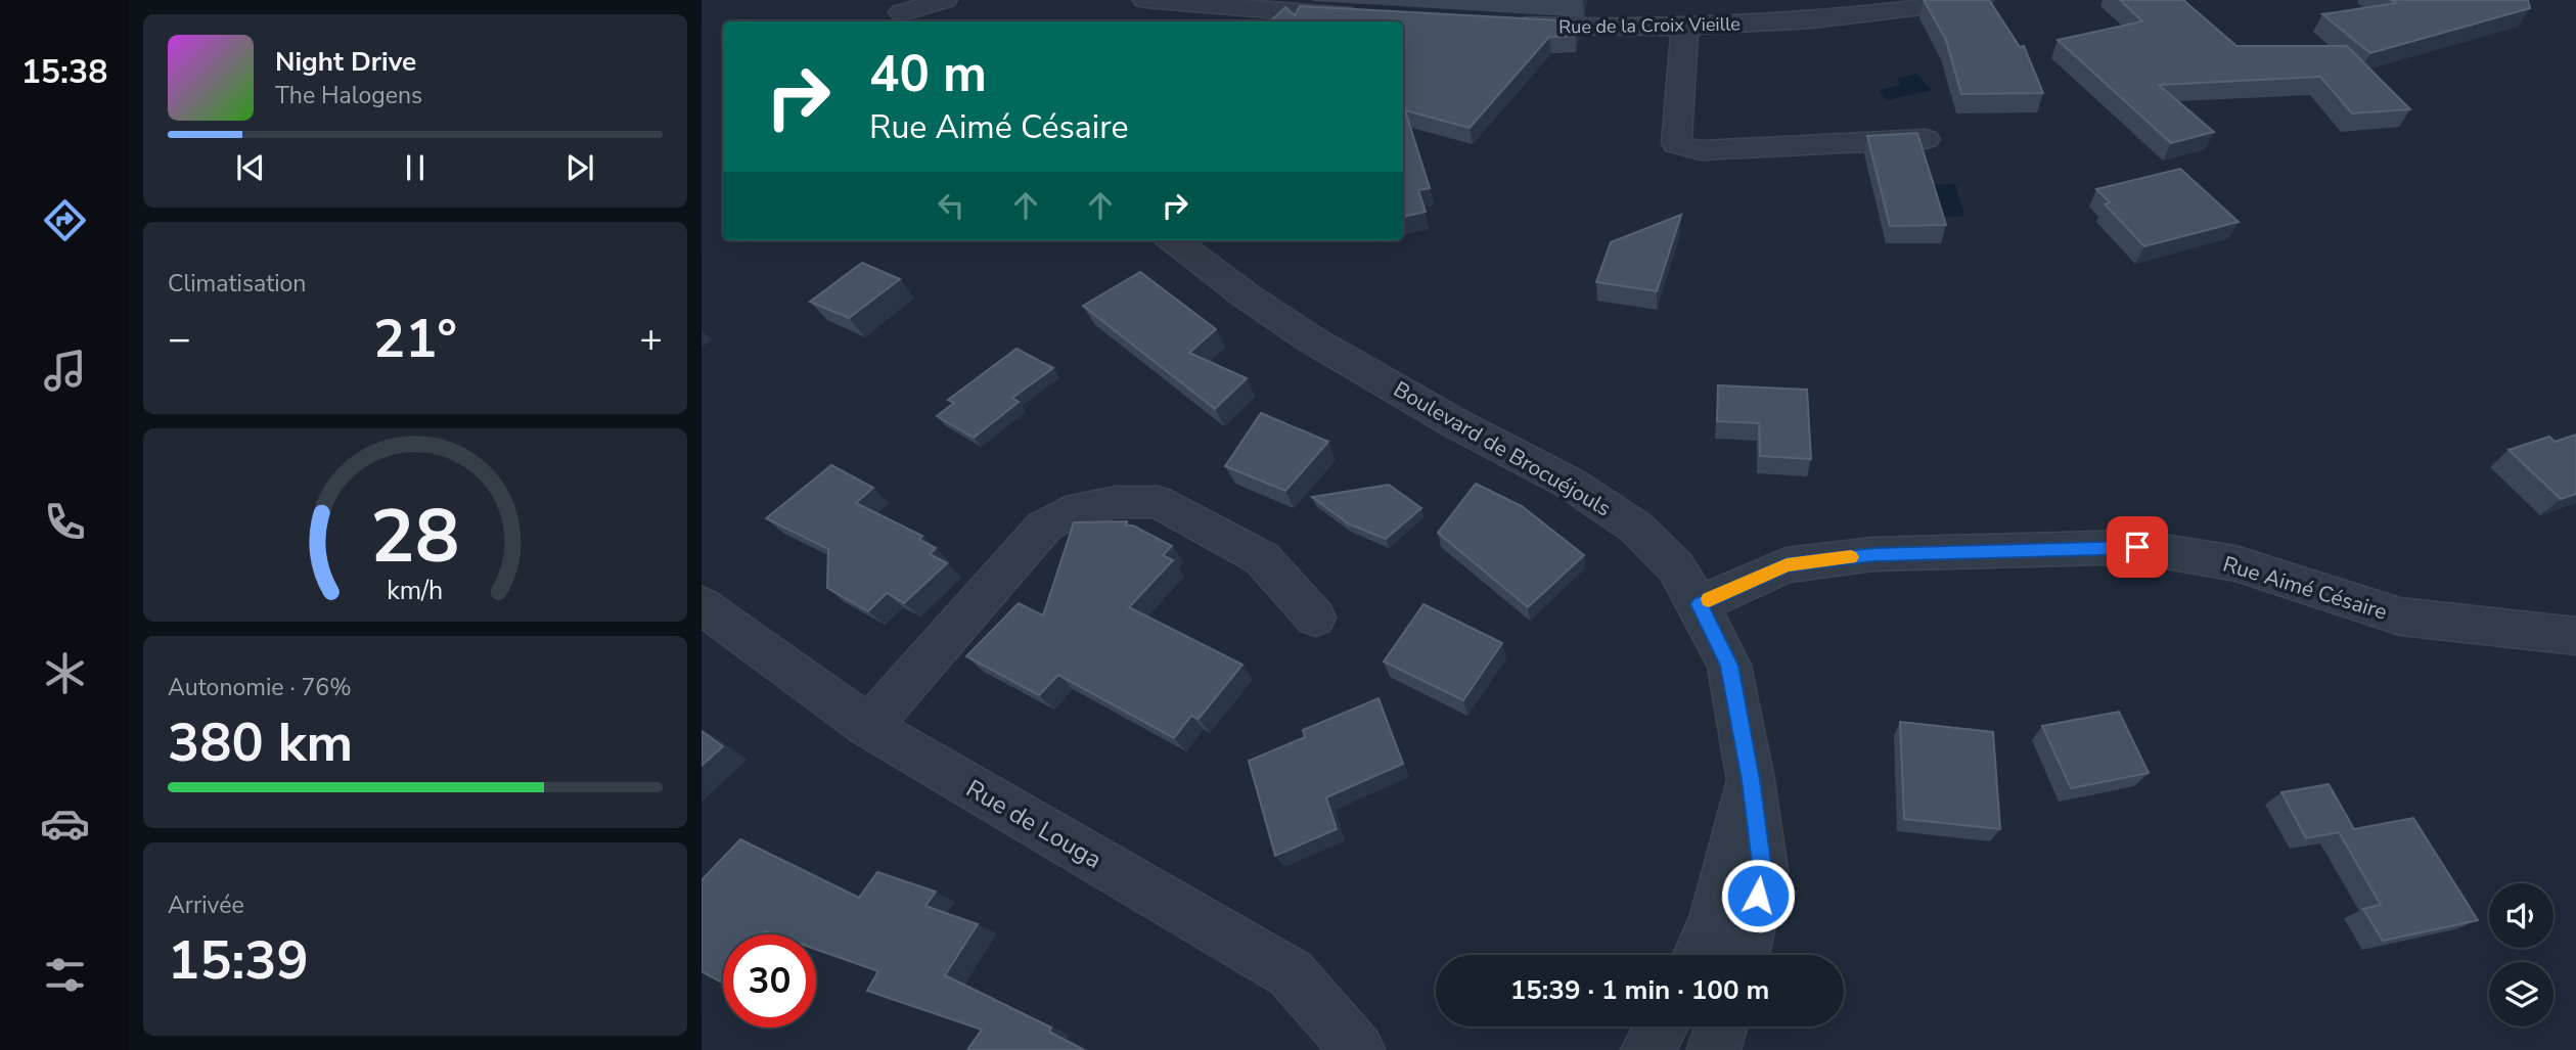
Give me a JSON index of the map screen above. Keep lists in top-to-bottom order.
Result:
{
  "streets": {
    "street": [
      "Rue de la Croix Vieille",
      "Boulevard de Brocuéjouls",
      "Rue Aimé Césaire",
      "Rue de Louga"
    ]
  },
  "crossings": [
    ["Boulevard de Brocuéjouls", "Rue Aimé Césaire"]
  ],
  "page": {
    "tabs": "15:38",
    "turn": ["40 m", "Rue Aimé Césaire"],
    "song": ["Night Drive", "The Halogens"],
    "tile": [
      "Climatisation",
      ["Autonomie · 76%", "380 km"],
      ["Arrivée", "15:39"]
    ],
    "heat": ["−", "21°", "+"],
    "limit": "30",
    "trip": "15:39 · 1 min · 100 m",
    "gauge": ["28", "km/h"]
  }
}
